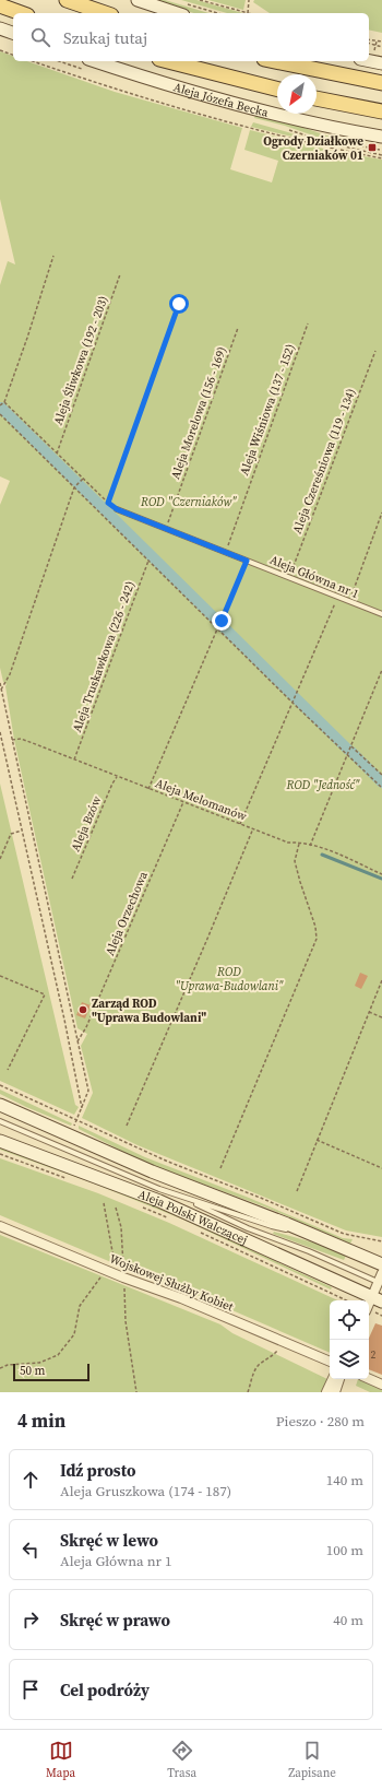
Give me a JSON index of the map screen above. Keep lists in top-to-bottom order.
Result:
{
  "streets": {
    "main road": ["Aleja Józefa Becka", "Aleja Polski Walczącej"],
    "street": ["Wojskowej Służby Kobiet"],
    "lane": ["Aleja Główna nr 1"],
    "path": [
      "Aleja Śliwkowa (192 - 203)",
      "Aleja Wiśniowa (137 - 152)",
      "Aleja Morelowa (156 - 169)",
      "Aleja Czereśniowa (119 - 134)",
      "Aleja Truskawkowa (226 - 242)",
      "Aleja Melomanów",
      "Aleja Bzów",
      "Aleja Orzechowa"
    ]
  },
  "crossings": [
    ["Aleja Wiśniowa (137 - 152)", "Aleja Główna nr 1"],
    ["Aleja Morelowa (156 - 169)", "Aleja Główna nr 1"],
    ["Aleja Czereśniowa (119 - 134)", "Aleja Główna nr 1"],
    ["Aleja Truskawkowa (226 - 242)", "Aleja Melomanów"],
    ["Aleja Melomanów", "Aleja Bzów"],
    ["Aleja Melomanów", "Aleja Orzechowa"]
  ],
  "parks": ["ROD \"Czerniaków\"", "ROD \"Jedność\"", "ROD \"Uprawa-Budowlani\""],
  "places": {
    "transit": ["Ogrody Działkowe Czerniaków 01"],
    "other": ["Zarząd ROD \"Uprawa Budowlani\""]
  },
  "house_numbers": ["2"],
  "scale_bar": "50 m",
  "north": "bottom left",
  "page": {
    "search": "Szukaj tutaj",
    "scale": "50 m",
    "heading": ["4 min", "Pieszo · 280 m"],
    "list": [
      ["Idź prosto", "Aleja Gruszkowa (174 - 187)", "140 m"],
      ["Skręć w lewo", "Aleja Główna nr 1", "100 m"],
      ["Skręć w prawo", "40 m"],
      "Cel podróży"
    ],
    "nav": ["Mapa", "Trasa", "Zapisane"]
  }
}
